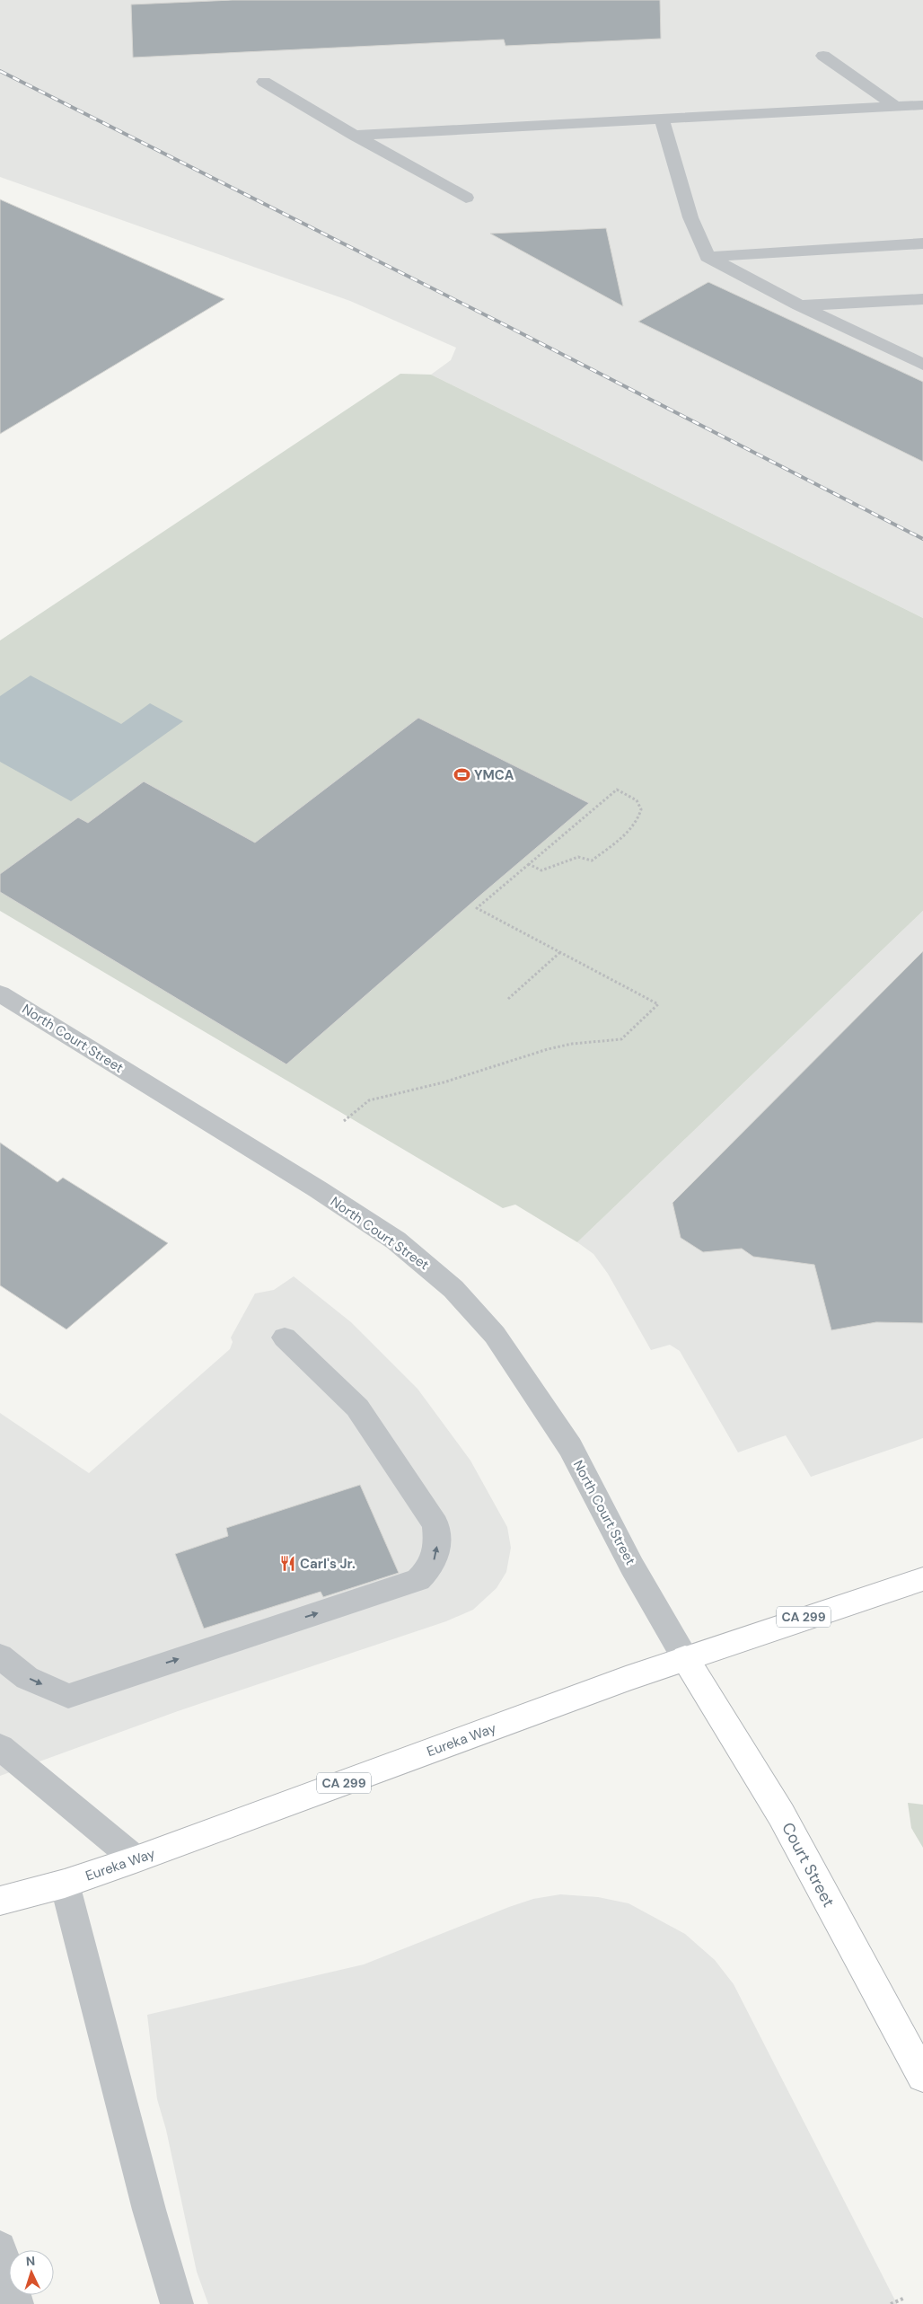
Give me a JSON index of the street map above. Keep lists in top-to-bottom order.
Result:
{
  "streets": {
    "main road": ["CA 299", "Eureka Way", "Court Street"],
    "street": ["North Court Street"]
  },
  "crossings": [
    ["North Court Street", "Eureka Way"],
    ["North Court Street", "Court Street"],
    ["Eureka Way", "Court Street"]
  ],
  "places": {
    "sports": ["YMCA"],
    "restaurant": ["Carl's Jr."]
  },
  "north": "top"
}
